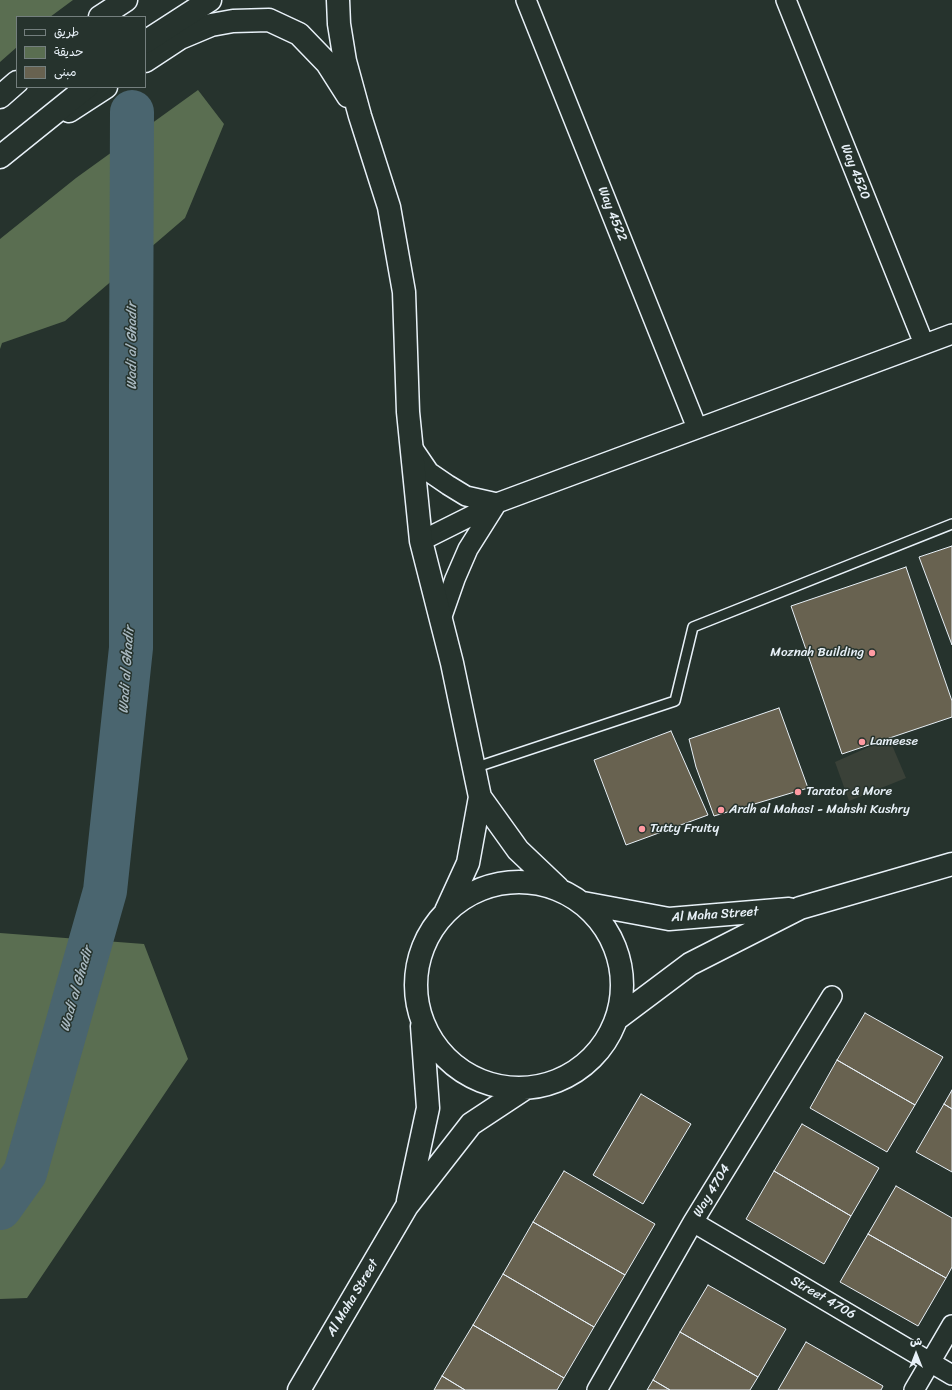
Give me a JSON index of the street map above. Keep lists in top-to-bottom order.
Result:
{
  "streets": {
    "street": [
      "Way 4520",
      "Way 4522",
      "Al Maha Street",
      "Way 4704",
      "Street 4706"
    ]
  },
  "crossings": [
    ["Way 4704", "Street 4706"]
  ],
  "water": ["Wadi al Ghadir"],
  "places": [
    "Moznah Building",
    "Lameese",
    "Tarator & More",
    "Ardh al Mahasi - Mahshi Kushry",
    "Tutty Fruity"
  ],
  "legend": ["طريق", "حديقة", "مبنى"],
  "north": "top"
}
